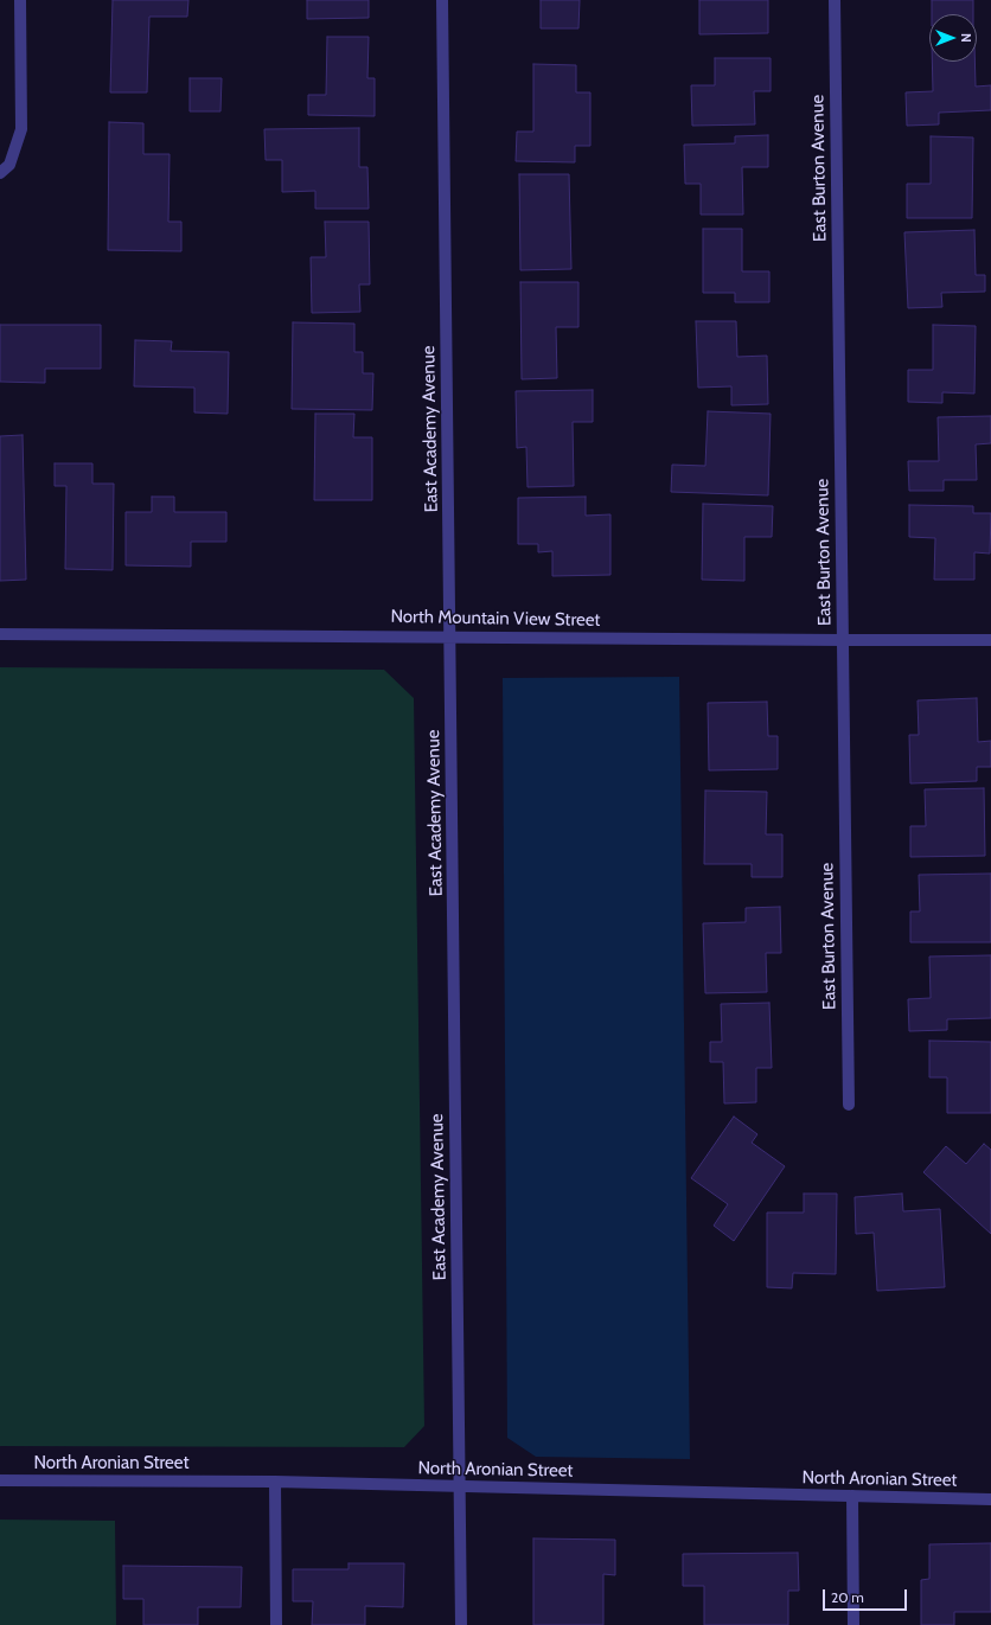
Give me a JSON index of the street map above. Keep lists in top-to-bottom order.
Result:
{
  "streets": {
    "street": [
      "East Burton Avenue",
      "East Academy Avenue",
      "North Mountain View Street",
      "North Aronian Street"
    ]
  },
  "crossings": [
    ["East Burton Avenue", "North Mountain View Street"],
    ["East Academy Avenue", "North Mountain View Street"],
    ["East Academy Avenue", "North Aronian Street"]
  ],
  "scale_bar": "20 m",
  "north": "right"
}
